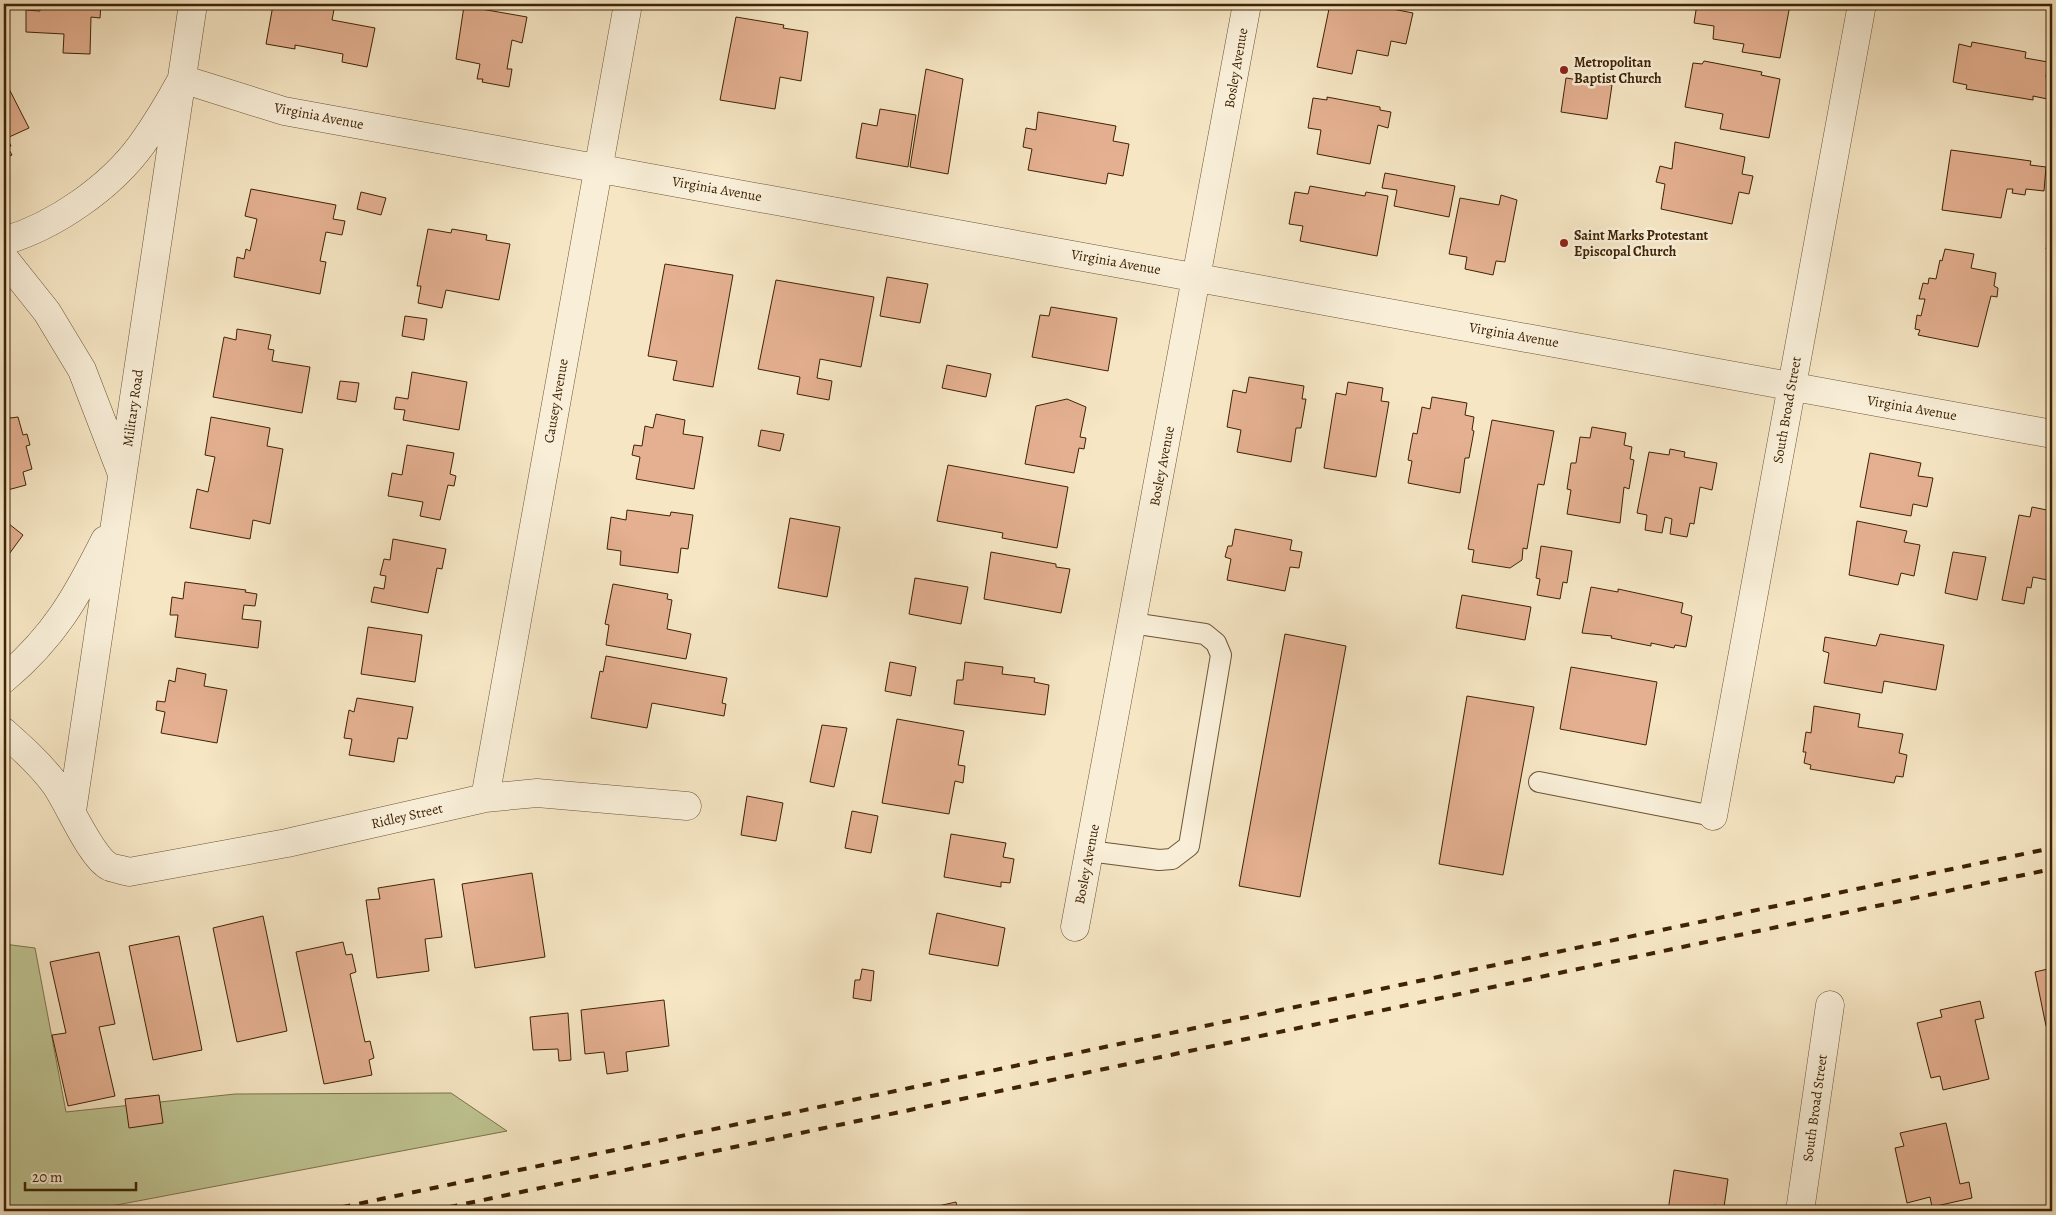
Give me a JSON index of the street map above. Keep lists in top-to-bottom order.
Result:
{
  "streets": {
    "street": [
      "Bosley Avenue",
      "Virginia Avenue",
      "Causey Avenue",
      "Military Road",
      "South Broad Street",
      "Ridley Street"
    ]
  },
  "crossings": [
    ["Bosley Avenue", "Virginia Avenue"],
    ["Virginia Avenue", "Causey Avenue"],
    ["Virginia Avenue", "Military Road"],
    ["Virginia Avenue", "South Broad Street"],
    ["Causey Avenue", "Ridley Street"],
    ["Military Road", "Ridley Street"]
  ],
  "places": ["Metropolitan Baptist Church", "Saint Marks Protestant Episcopal Church"],
  "scale_bar": "20 m"
}
